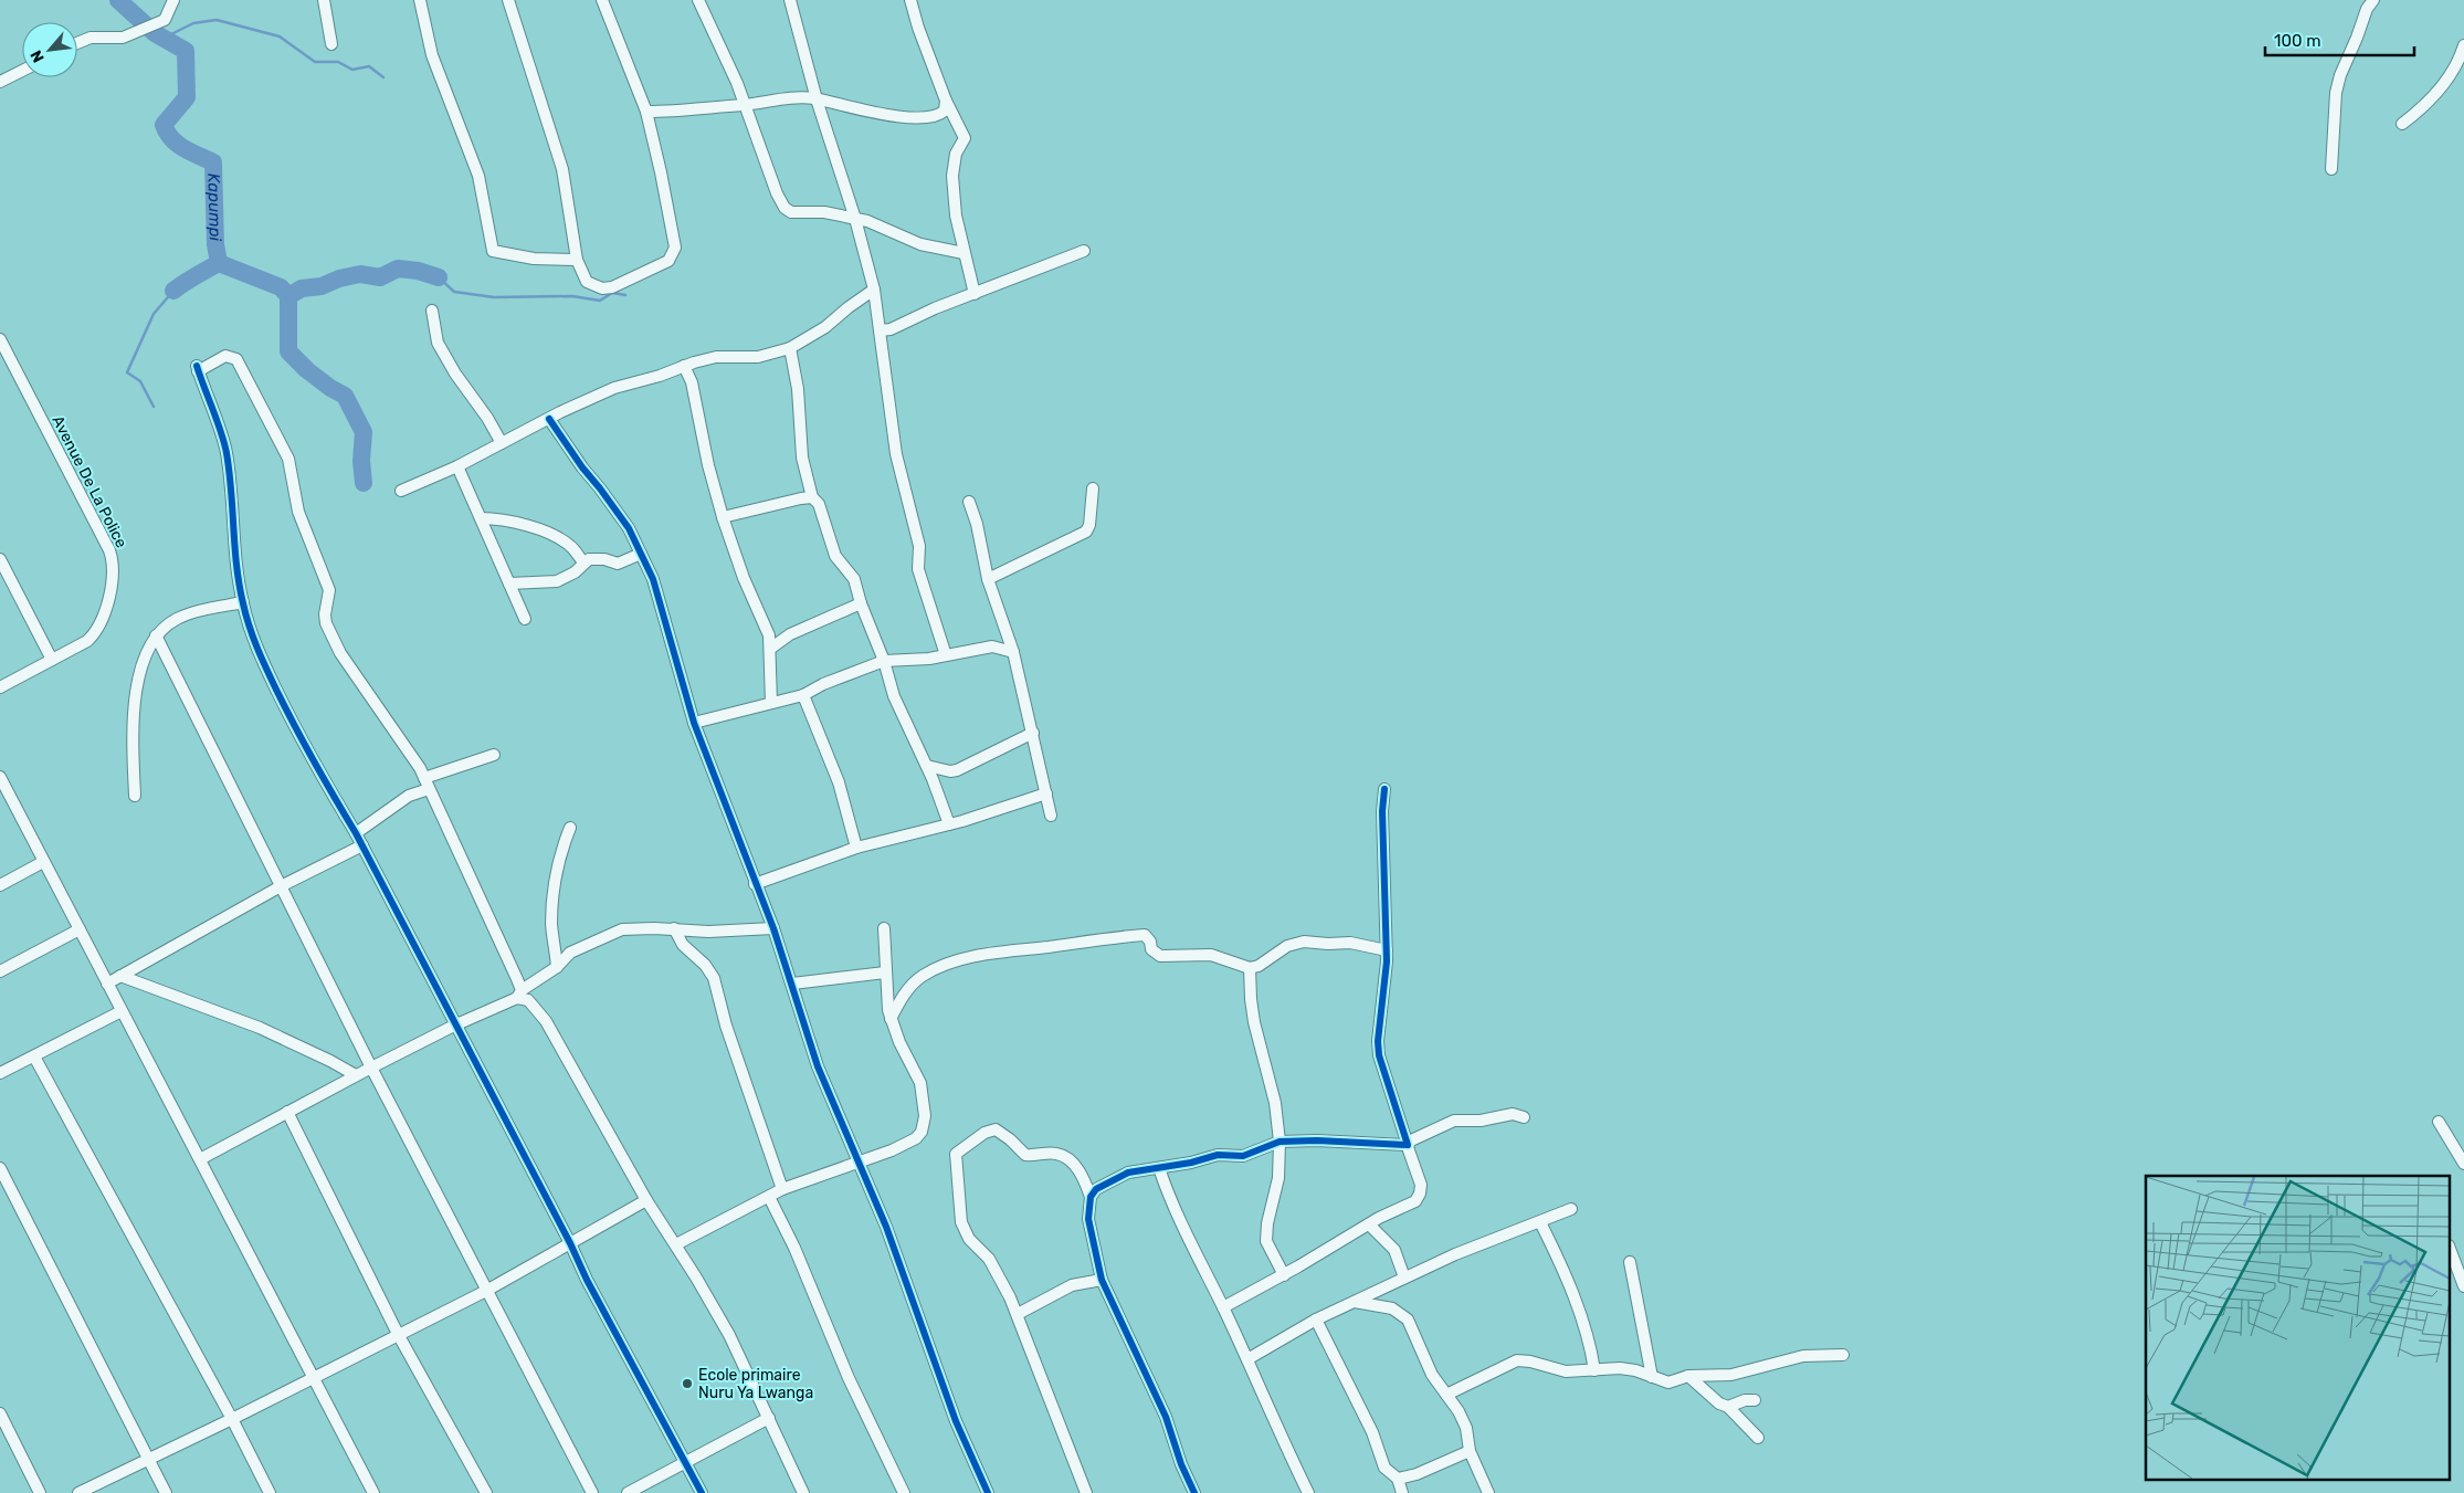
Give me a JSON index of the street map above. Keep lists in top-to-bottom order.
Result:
{
  "streets": {
    "street": ["Avenue De La Police"]
  },
  "water": ["Kapumpi"],
  "places": ["Ecole primaire Nuru Ya Lwanga"],
  "scale_bar": "100 m",
  "north": "bottom left"
}
